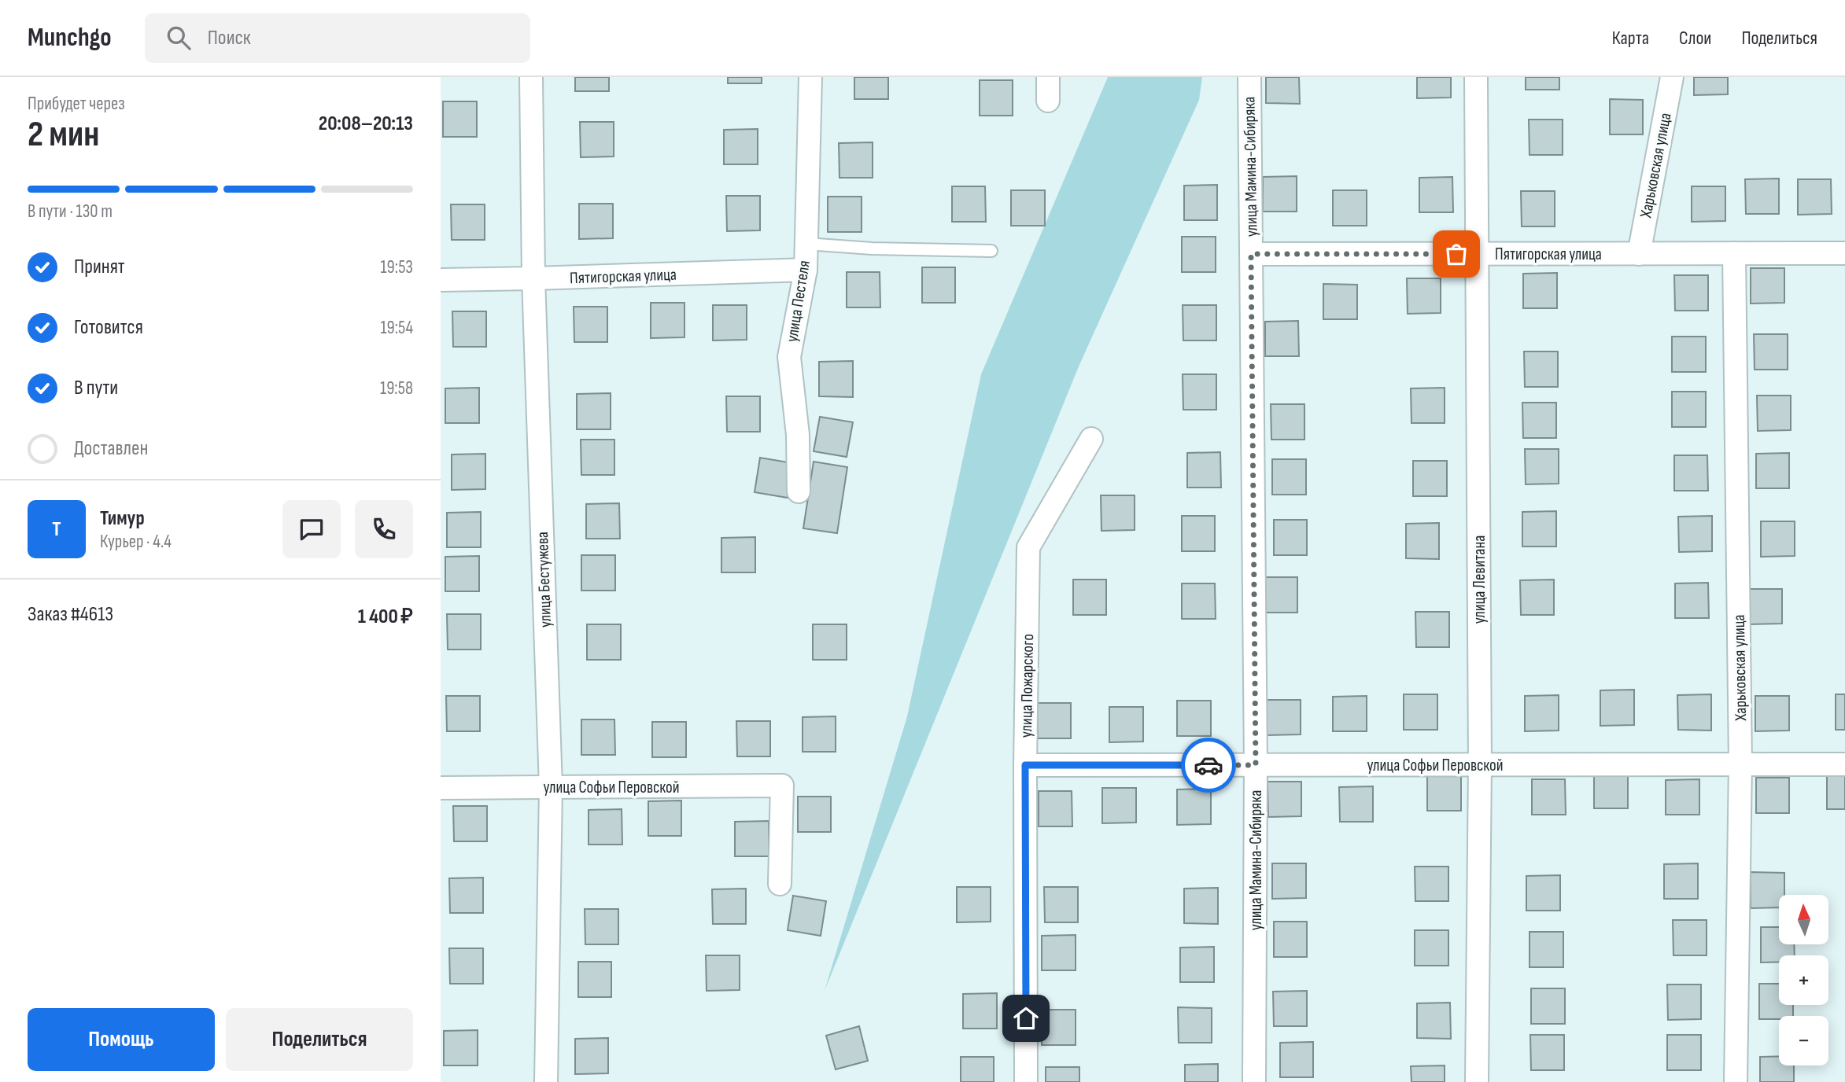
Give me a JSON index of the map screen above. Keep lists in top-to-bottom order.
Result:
{
  "streets": {
    "street": [
      "Харьковская улица",
      "улица Мамина-Сибиряка",
      "Пятигорская улица",
      "улица Пестеля",
      "улица Бестужева",
      "улица Левитана",
      "улица Пожарского",
      "улица Софьи Перовской"
    ]
  },
  "crossings": [
    ["Харьковская улица", "Пятигорская улица"],
    ["Харьковская улица", "улица Софьи Перовской"],
    ["улица Мамина-Сибиряка", "Пятигорская улица"],
    ["улица Мамина-Сибиряка", "улица Софьи Перовской"],
    ["Пятигорская улица", "улица Пестеля"],
    ["Пятигорская улица", "улица Бестужева"],
    ["Пятигорская улица", "улица Левитана"],
    ["улица Бестужева", "улица Софьи Перовской"],
    ["улица Левитана", "улица Софьи Перовской"],
    ["улица Пожарского", "улица Софьи Перовской"]
  ],
  "north": "top",
  "page": {
    "header": "Munchgo",
    "search": "Поиск",
    "nav": ["Карта", "Слои", "Поделиться"],
    "heading": ["2 мин", "Прибудет через", "20:08–20:13"],
    "panel": [
      "Тимур",
      "Курьер · 4.4",
      "Заказ #4613",
      "1 400 ₽"
    ],
    "bar": "В пути · 130 m",
    "list": [
      ["Принят", "19:53"],
      ["Готовится", "19:54"],
      ["В пути", "19:58"],
      "Доставлен"
    ],
    "round": "Т",
    "map_buttons": ["+", "−"],
    "buttons": ["Помощь", "Поделиться"]
  }
}
